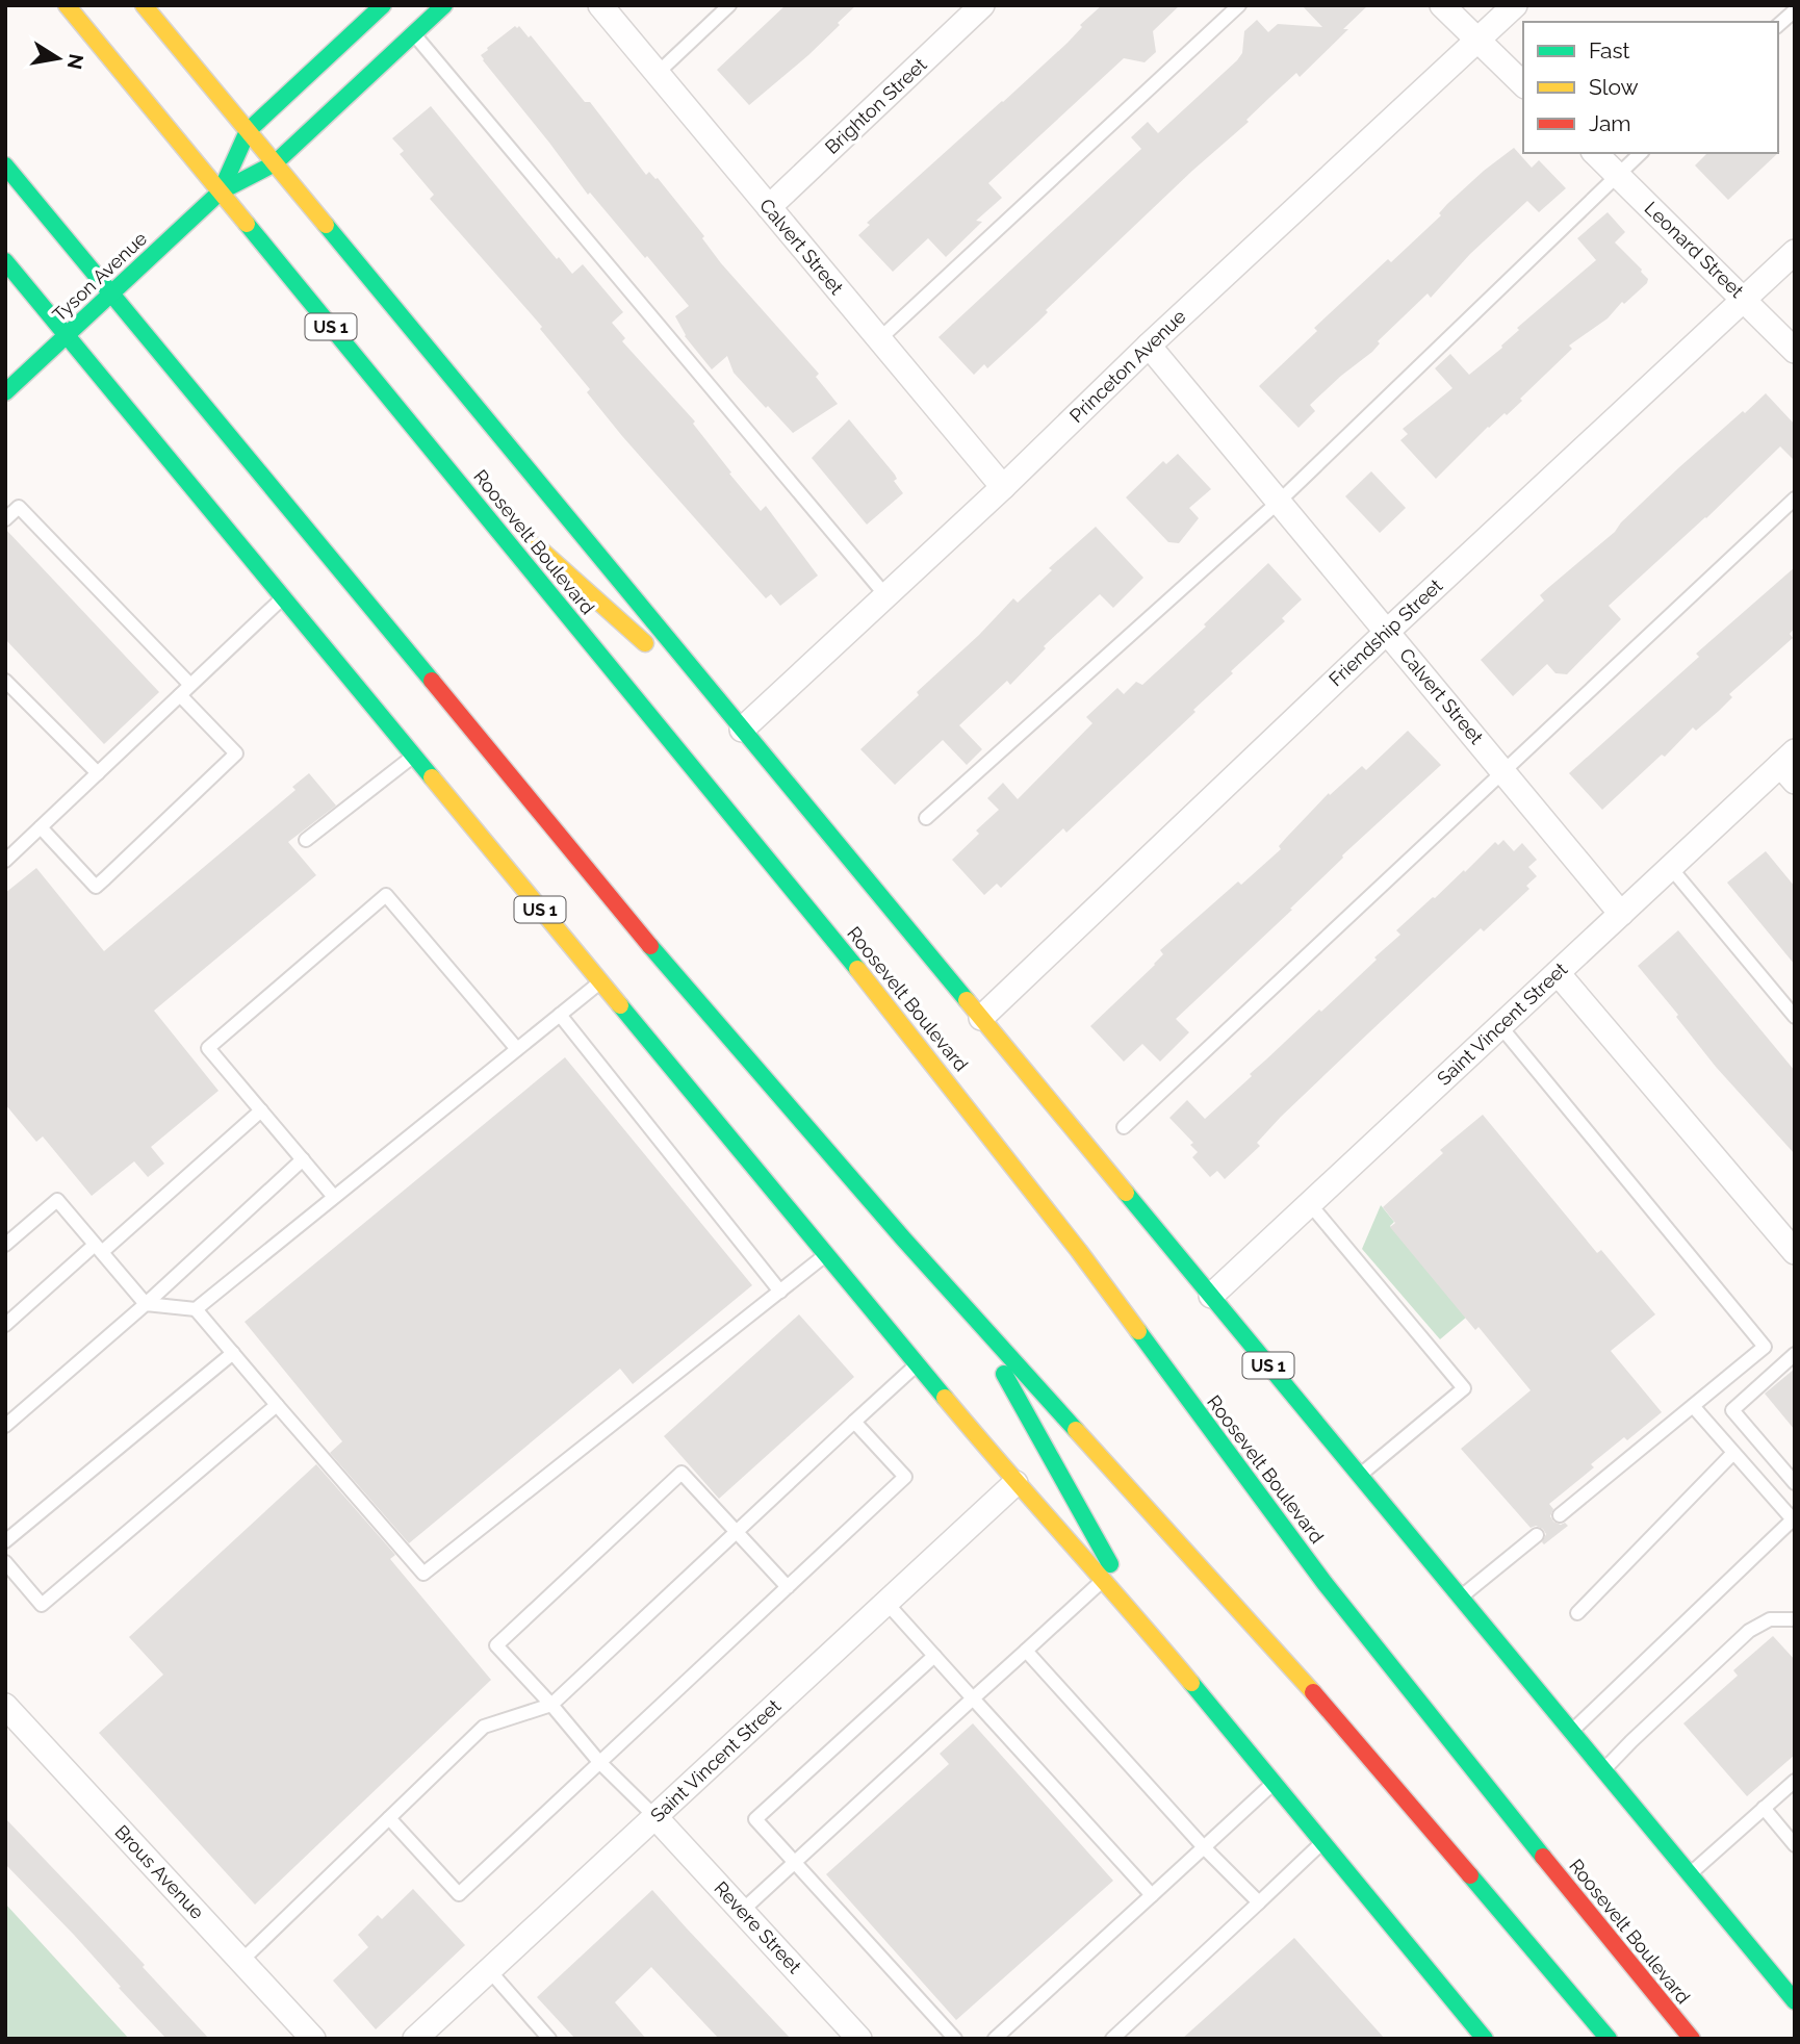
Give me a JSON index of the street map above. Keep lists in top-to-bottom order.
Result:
{
  "streets": {
    "main road": ["Tyson Avenue", "US 1", "Roosevelt Boulevard"],
    "street": [
      "Brighton Street",
      "Calvert Street",
      "Leonard Street",
      "Princeton Avenue",
      "Friendship Street",
      "Saint Vincent Street",
      "Brous Avenue",
      "Revere Street"
    ]
  },
  "crossings": [
    ["Brighton Street", "Calvert Street"],
    ["Calvert Street", "Princeton Avenue"],
    ["Calvert Street", "Friendship Street"],
    ["Calvert Street", "Saint Vincent Street"],
    ["Leonard Street", "Friendship Street"],
    ["Tyson Avenue", "US 1"],
    ["Tyson Avenue", "Roosevelt Boulevard"],
    ["US 1", "Princeton Avenue"],
    ["US 1", "Friendship Street"],
    ["US 1", "Saint Vincent Street"],
    ["Saint Vincent Street", "Revere Street"]
  ],
  "legend": ["Fast", "Slow", "Jam"],
  "north": "right"
}
